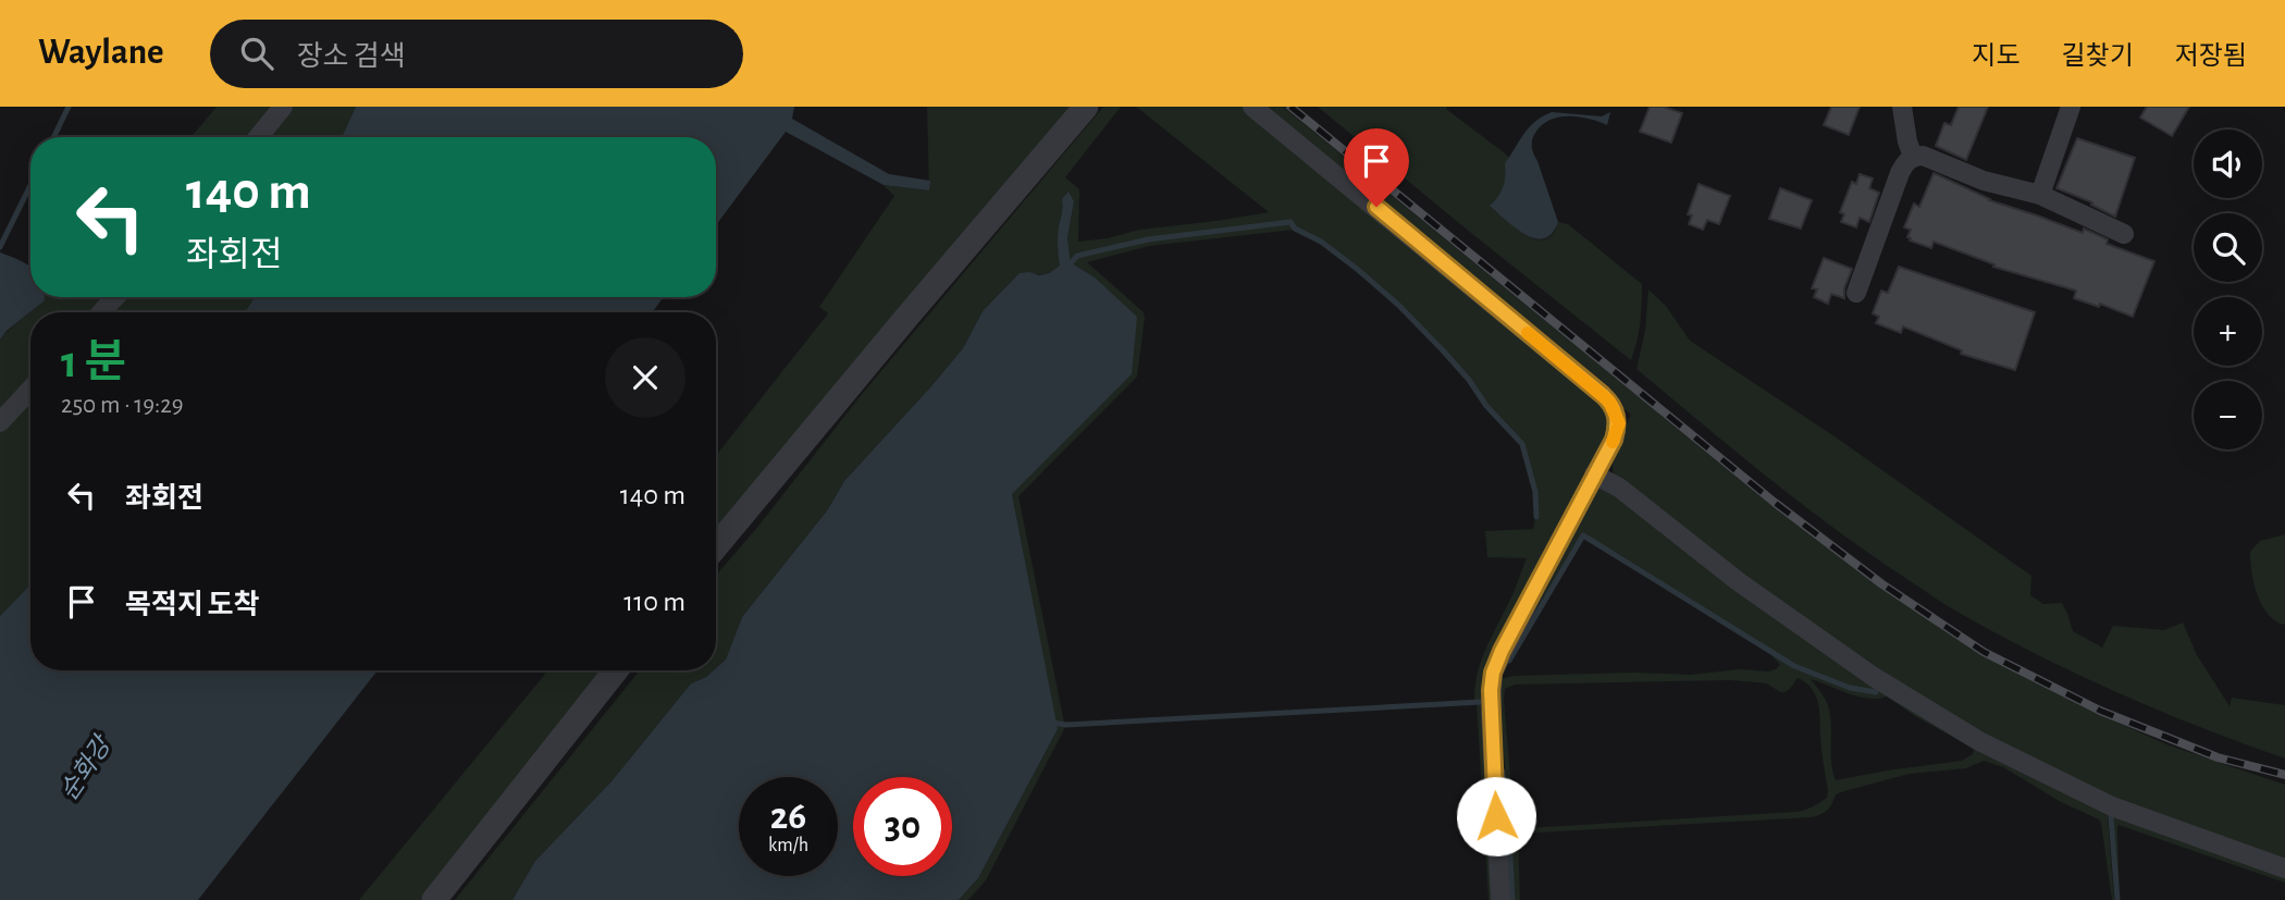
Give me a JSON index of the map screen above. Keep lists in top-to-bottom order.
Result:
{
  "water": ["순화강"],
  "page": {
    "header": "Waylane",
    "search": "장소 검색",
    "nav": ["지도", "길찾기", "저장됨"],
    "map_buttons": ["+", "−"],
    "turn": ["140 m", "좌회전"],
    "heading": ["1 분", "250 m · 19:29"],
    "list": [
      {
        "name": "좌회전",
        "value": "140 m"
      },
      {
        "name": "목적지 도착",
        "value": "110 m"
      }
    ],
    "speed": "26 km/h",
    "limit": "30"
  }
}
